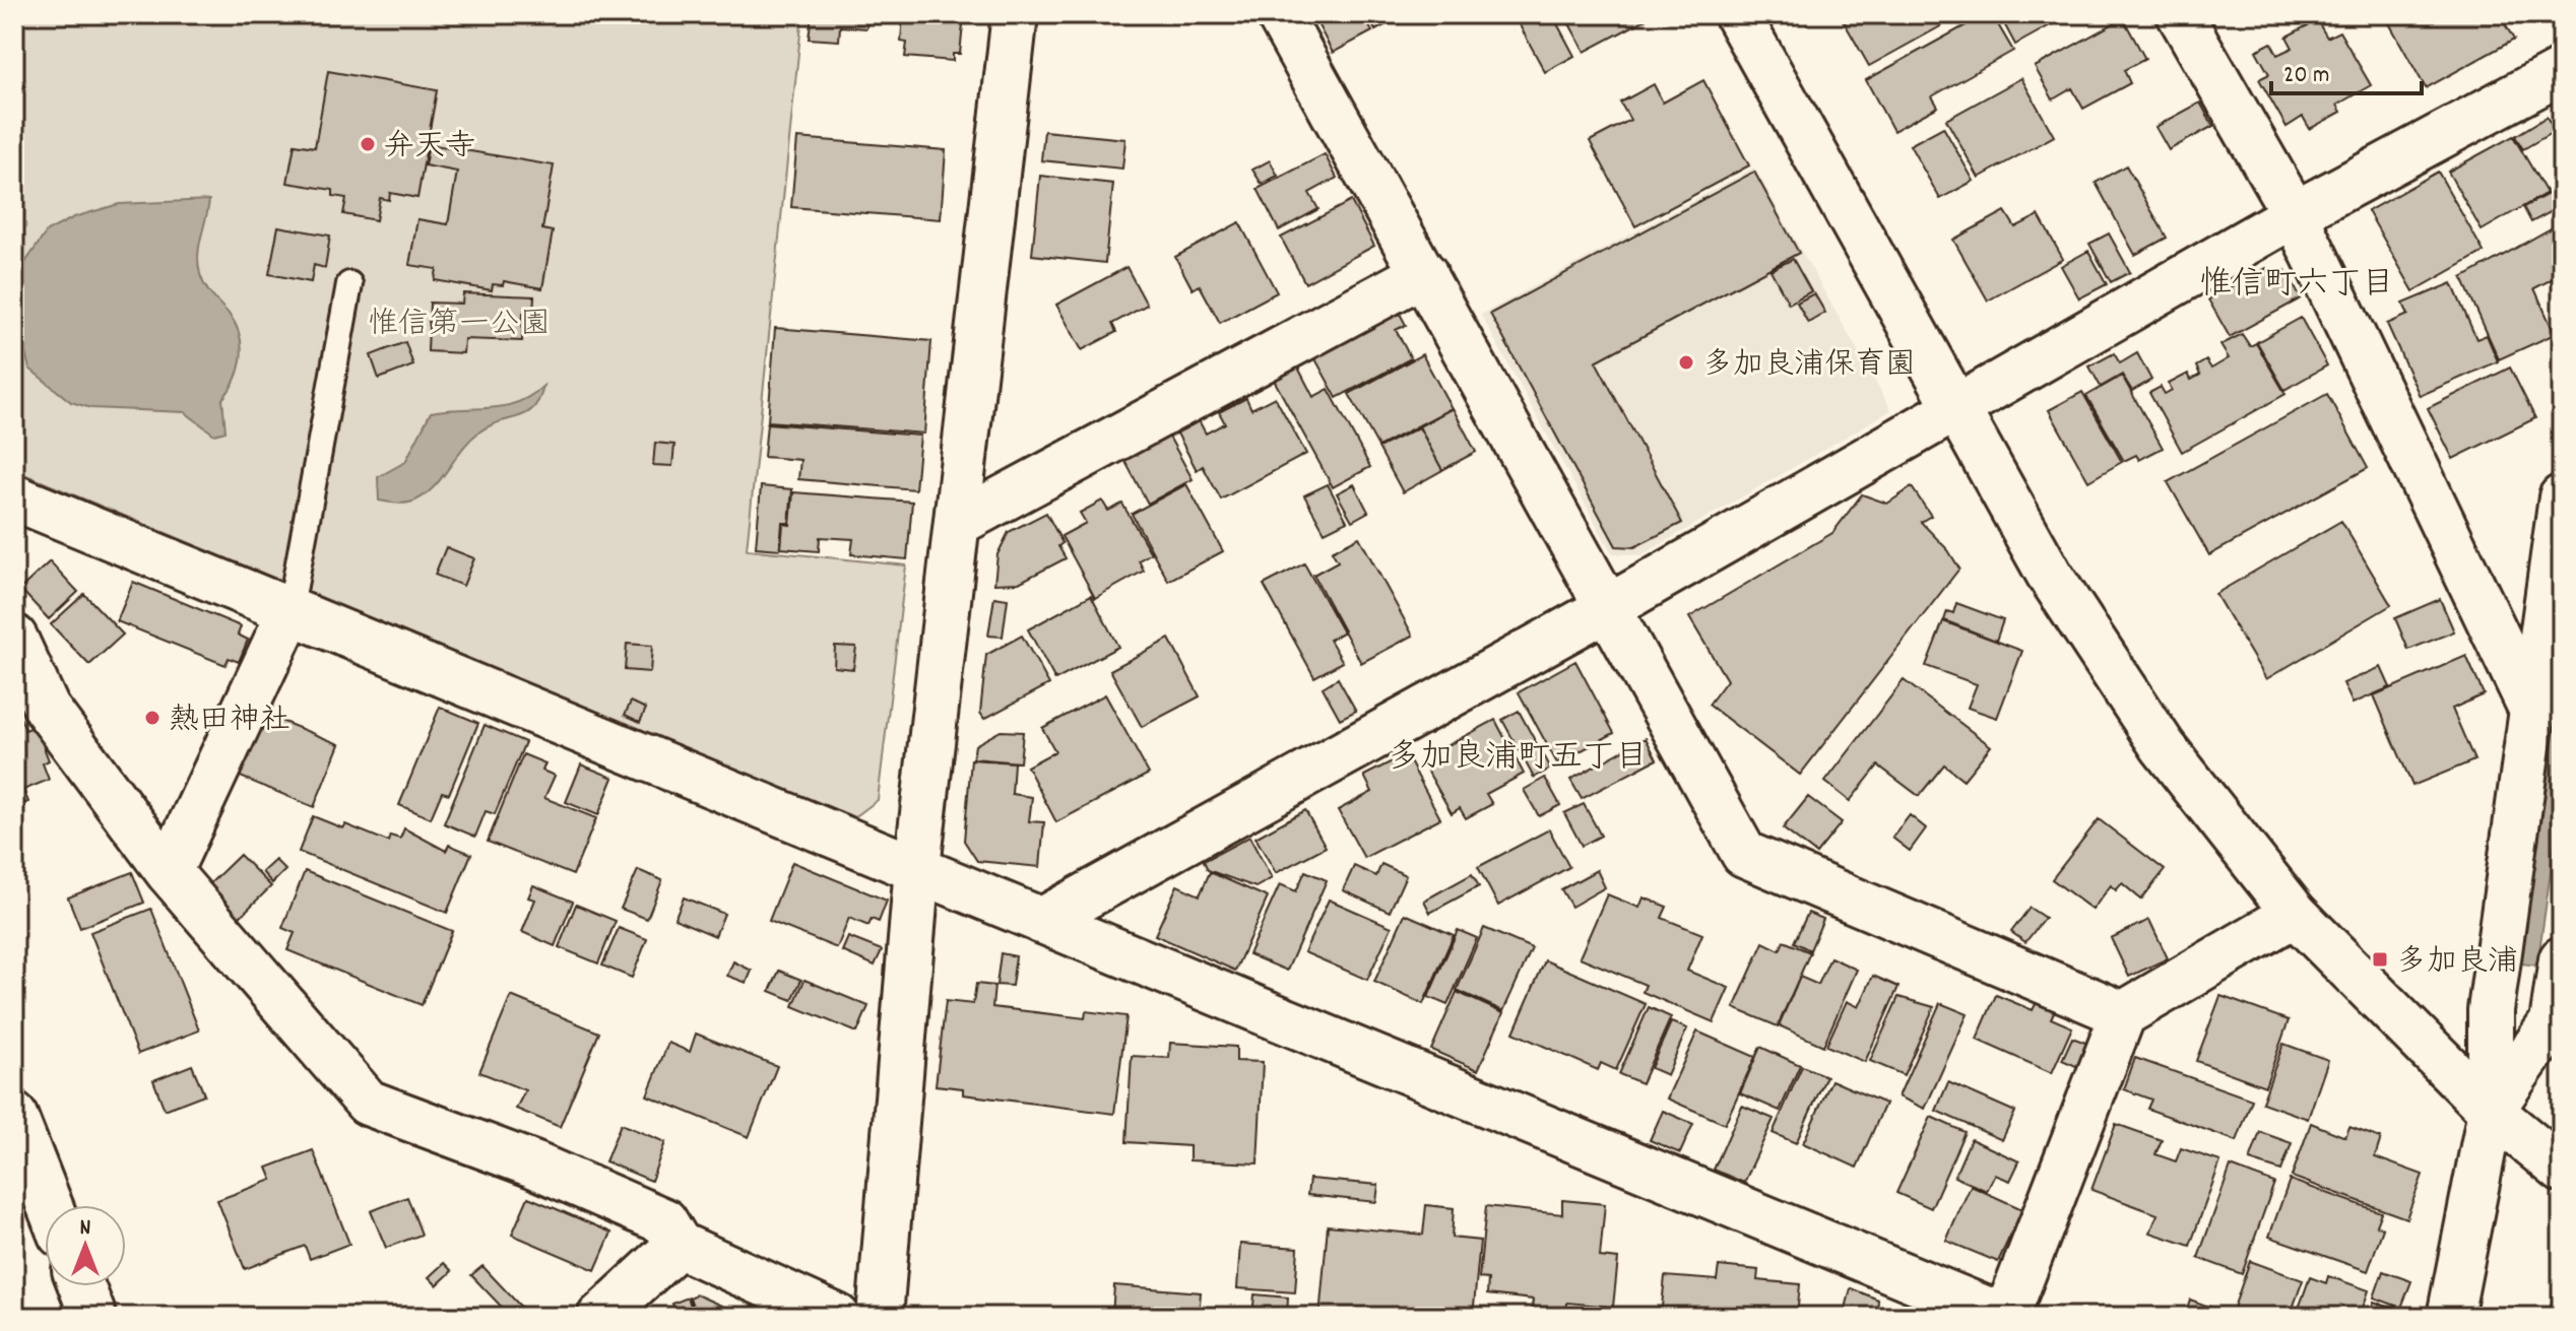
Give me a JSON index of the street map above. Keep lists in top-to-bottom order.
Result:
{
  "districts": ["惟信町六丁目", "多加良浦町五丁目"],
  "parks": ["惟信第一公園"],
  "places": {
    "other": ["弁天寺", "多加良浦保育園", "熱田神社"],
    "transit": ["多加良浦"]
  },
  "scale_bar": "20 m",
  "north": "top"
}
